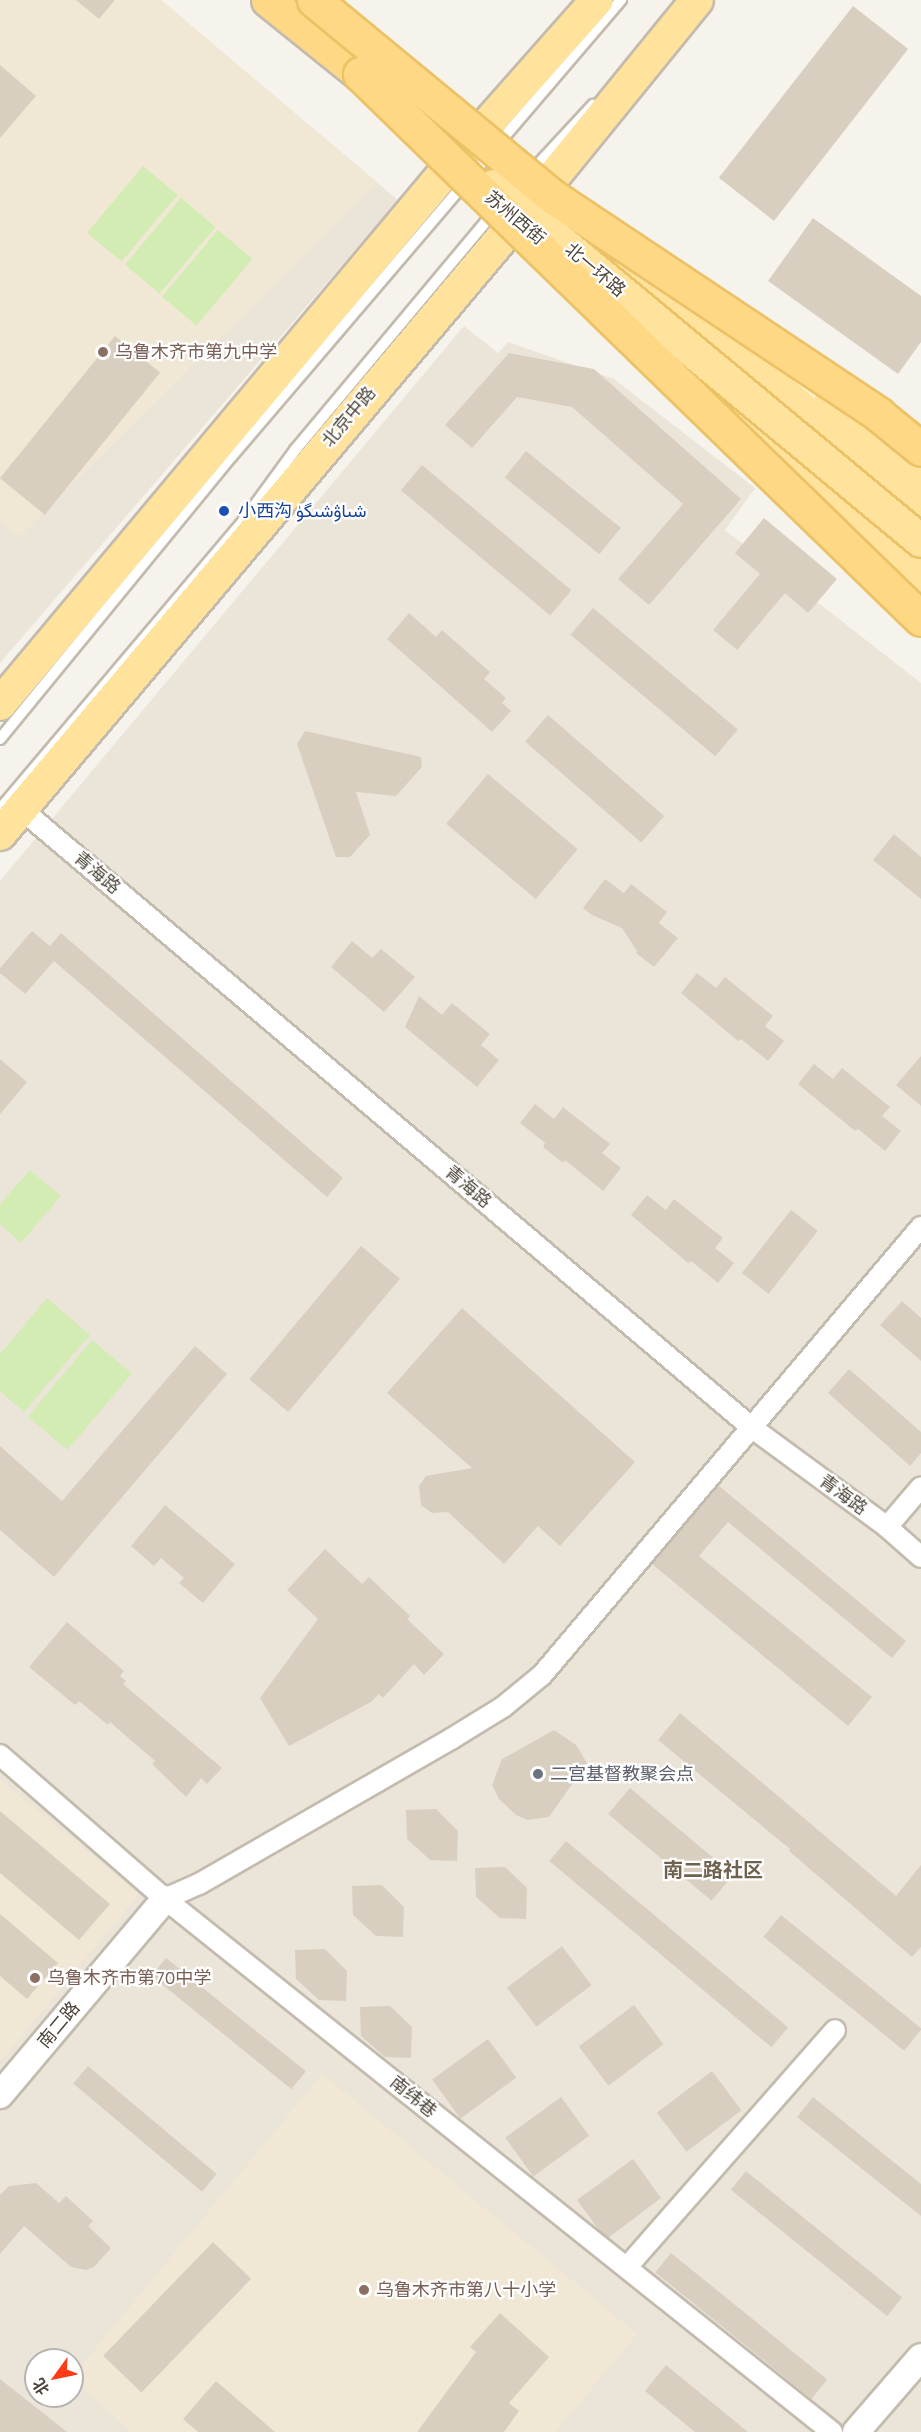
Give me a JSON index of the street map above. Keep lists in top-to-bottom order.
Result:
{
  "streets": {
    "highway": ["北一环路"],
    "main road": ["苏州西街", "北京中路"],
    "street": ["青海路", "南二路", "南纬巷"]
  },
  "crossings": [
    ["苏州西街", "北一环路"],
    ["苏州西街", "北京中路"],
    ["北一环路", "北京中路"],
    ["北京中路", "青海路"],
    ["南二路", "南纬巷"]
  ],
  "districts": ["南二路社区"],
  "places": [
    "乌鲁木齐市第九中学",
    "小西沟 شىاۋشىگۈ",
    "二宫基督教聚会点",
    "乌鲁木齐市第70中学",
    "乌鲁木齐市第八十小学"
  ],
  "north": "bottom left"
}
